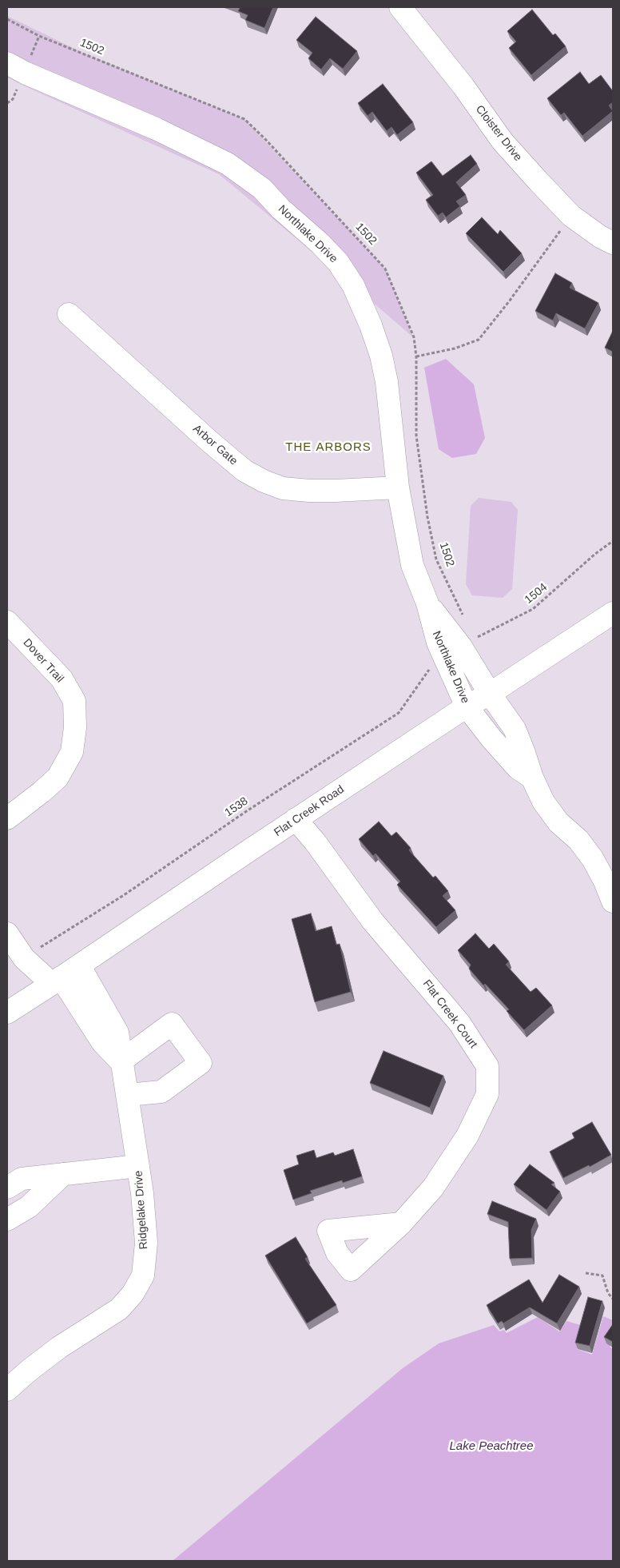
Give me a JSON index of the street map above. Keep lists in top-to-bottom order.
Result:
{
  "streets": {
    "street": [
      "Cloister Drive",
      "Northlake Drive",
      "Arbor Gate",
      "Dover Trail",
      "Flat Creek Road",
      "Flat Creek Court",
      "Ridgelake Drive"
    ],
    "path": ["1502", "1504", "1538"]
  },
  "crossings": [
    ["Northlake Drive", "Arbor Gate"],
    ["Northlake Drive", "1504"],
    ["Northlake Drive", "1538"],
    ["Northlake Drive", "Flat Creek Road"],
    ["1504", "1538"],
    ["Flat Creek Road", "Flat Creek Court"],
    ["Flat Creek Road", "Ridgelake Drive"]
  ],
  "districts": ["THE ARBORS"],
  "water": ["Lake Peachtree"]
}
